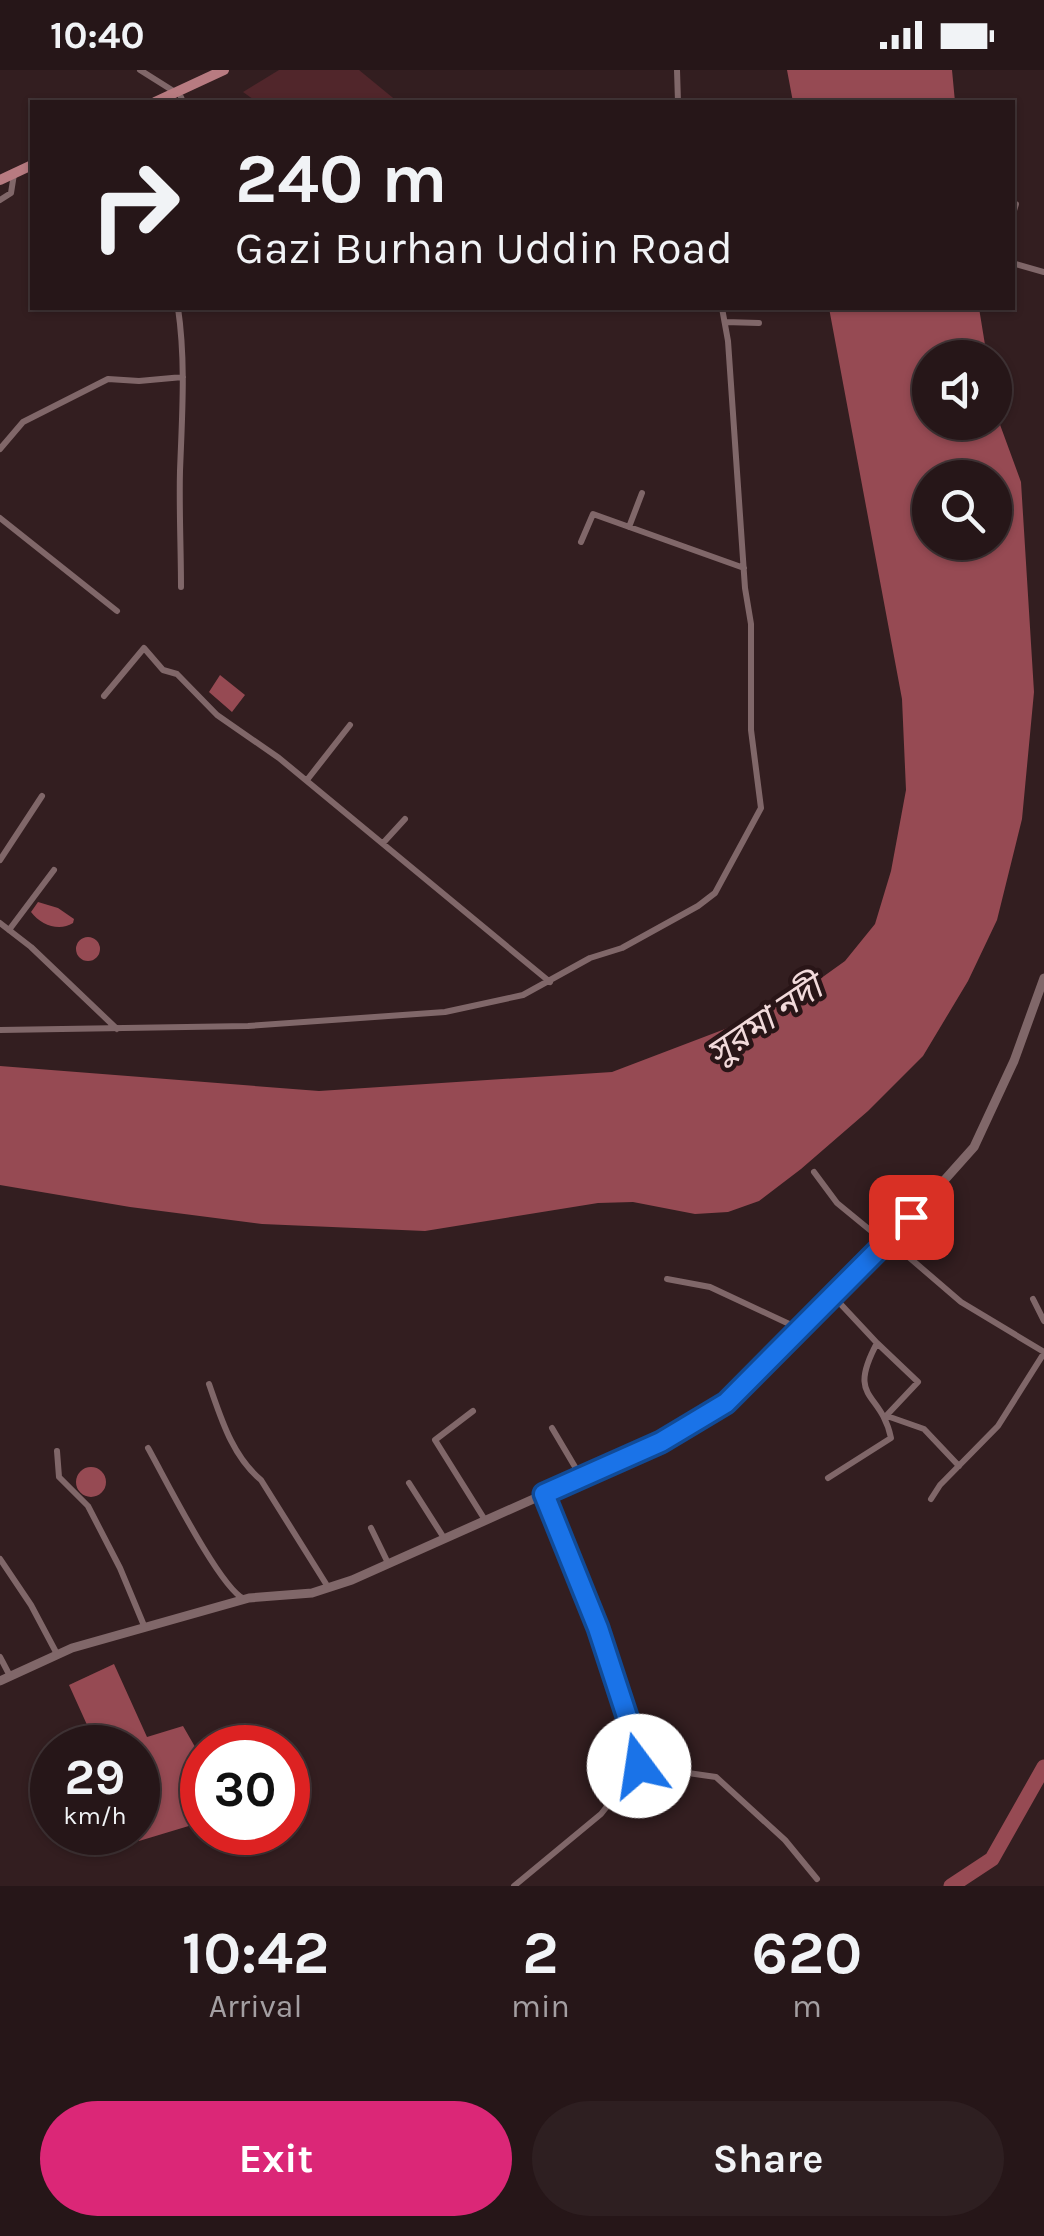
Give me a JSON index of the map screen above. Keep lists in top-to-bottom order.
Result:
{
  "water": ["সুরমা নদী"],
  "page": {
    "status": "10:40",
    "turn": ["240 m", "Gazi Burhan Uddin Road"],
    "speed": "29 km/h",
    "limit": "30",
    "eta": [
      "10:42",
      "Arrival",
      "2",
      "min",
      "620",
      "m"
    ],
    "buttons": ["Exit", "Share"]
  }
}
